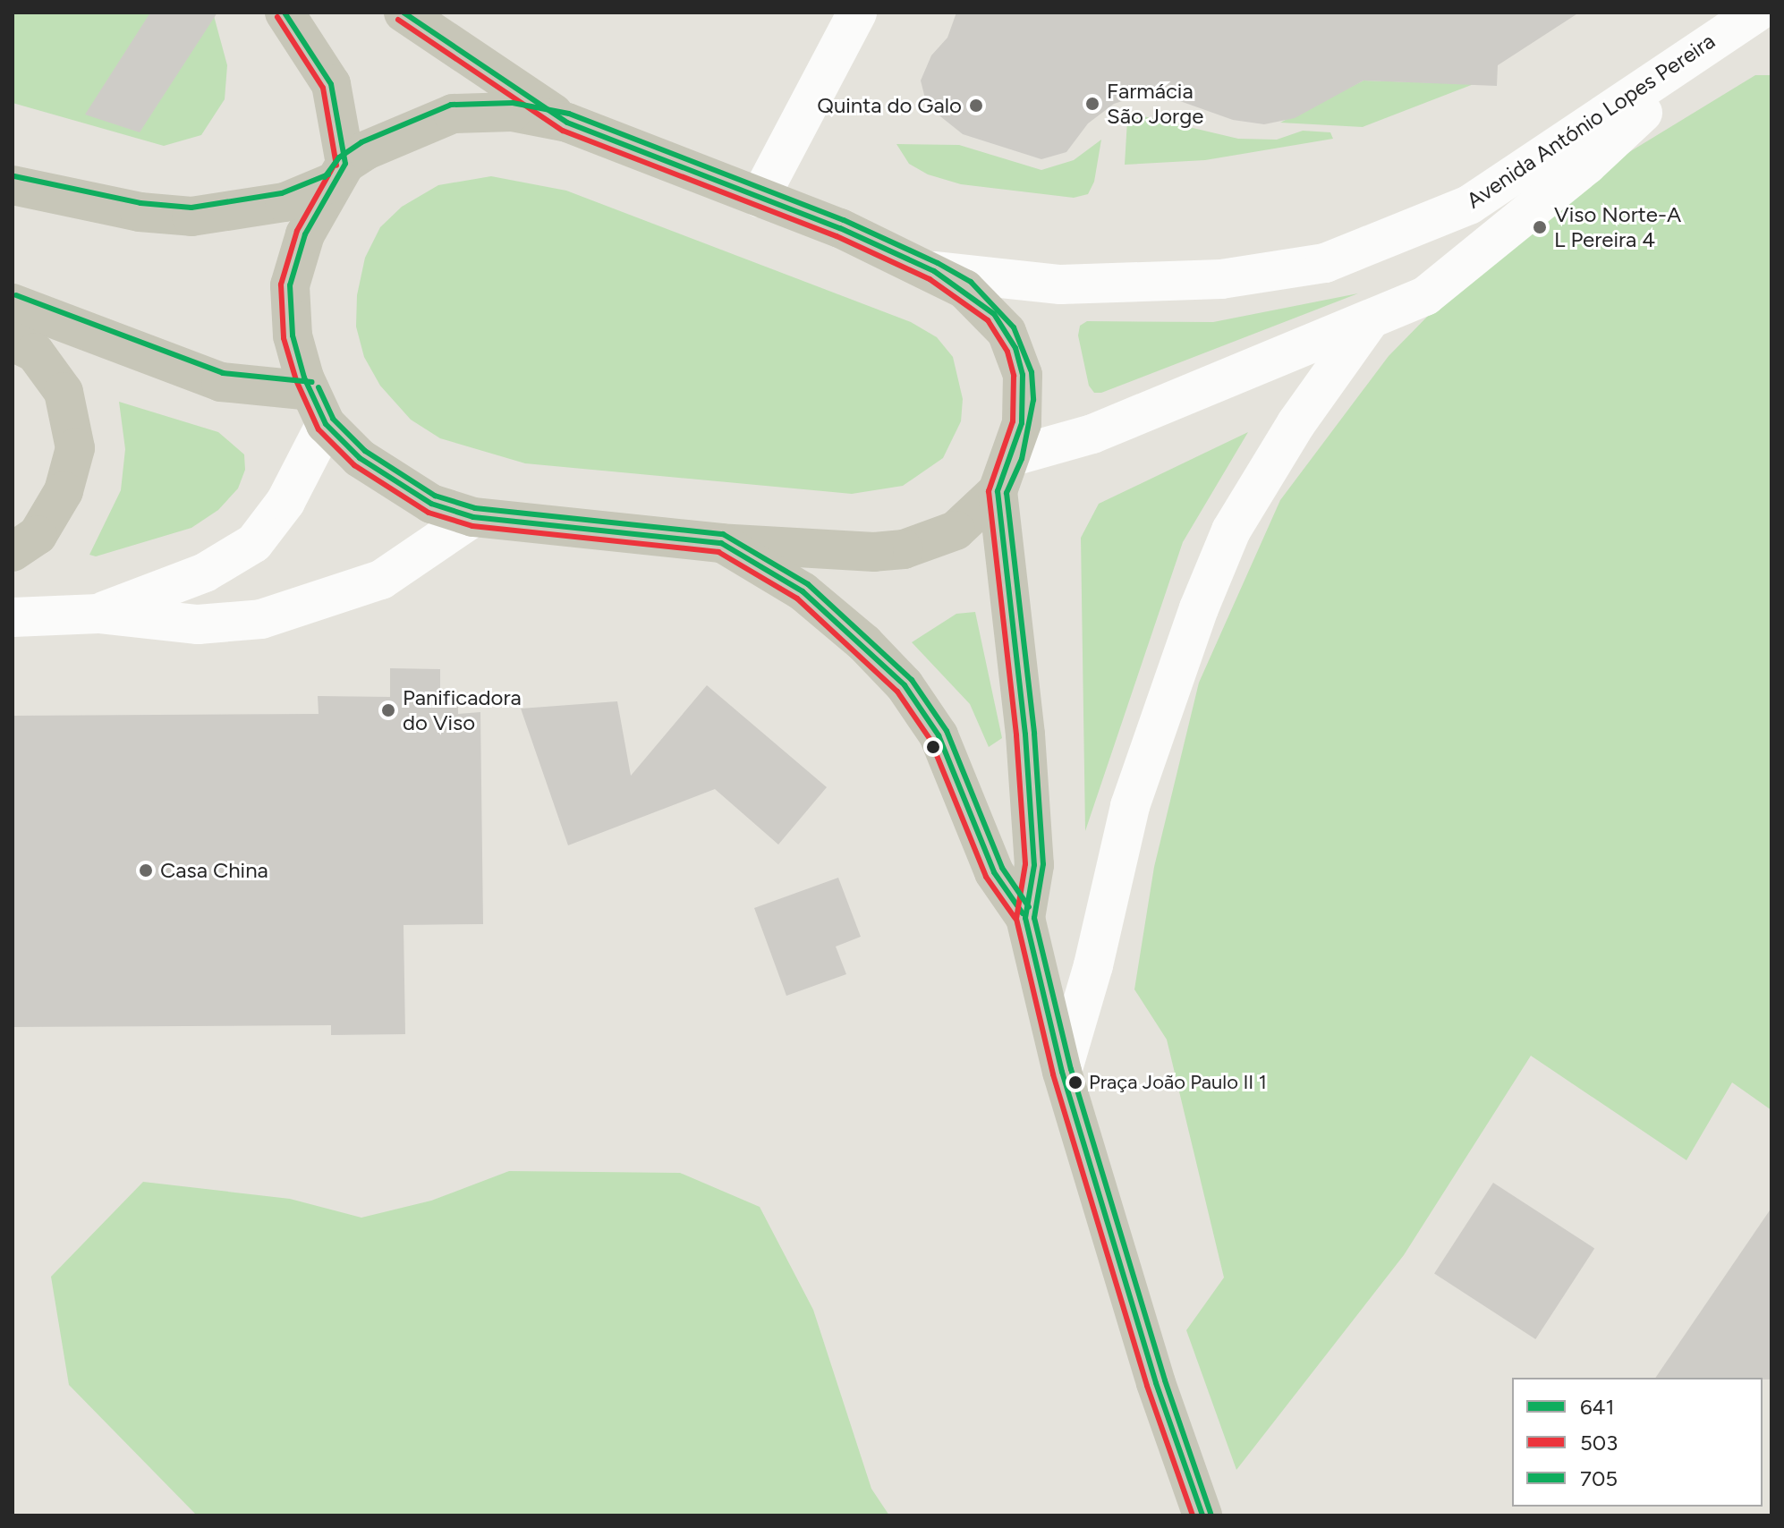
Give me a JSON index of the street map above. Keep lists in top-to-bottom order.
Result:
{
  "streets": {
    "street": ["Avenida António Lopes Pereira"]
  },
  "places": [
    "Farmácia São Jorge",
    "Quinta do Galo",
    "Viso Norte-A L Pereira 4",
    "Panificadora do Viso",
    "Casa China",
    "Praça João Paulo II 1"
  ],
  "lines": ["transit line 641", "transit line 503", "transit line 705"],
  "legend": ["641", "503", "705"]
}
